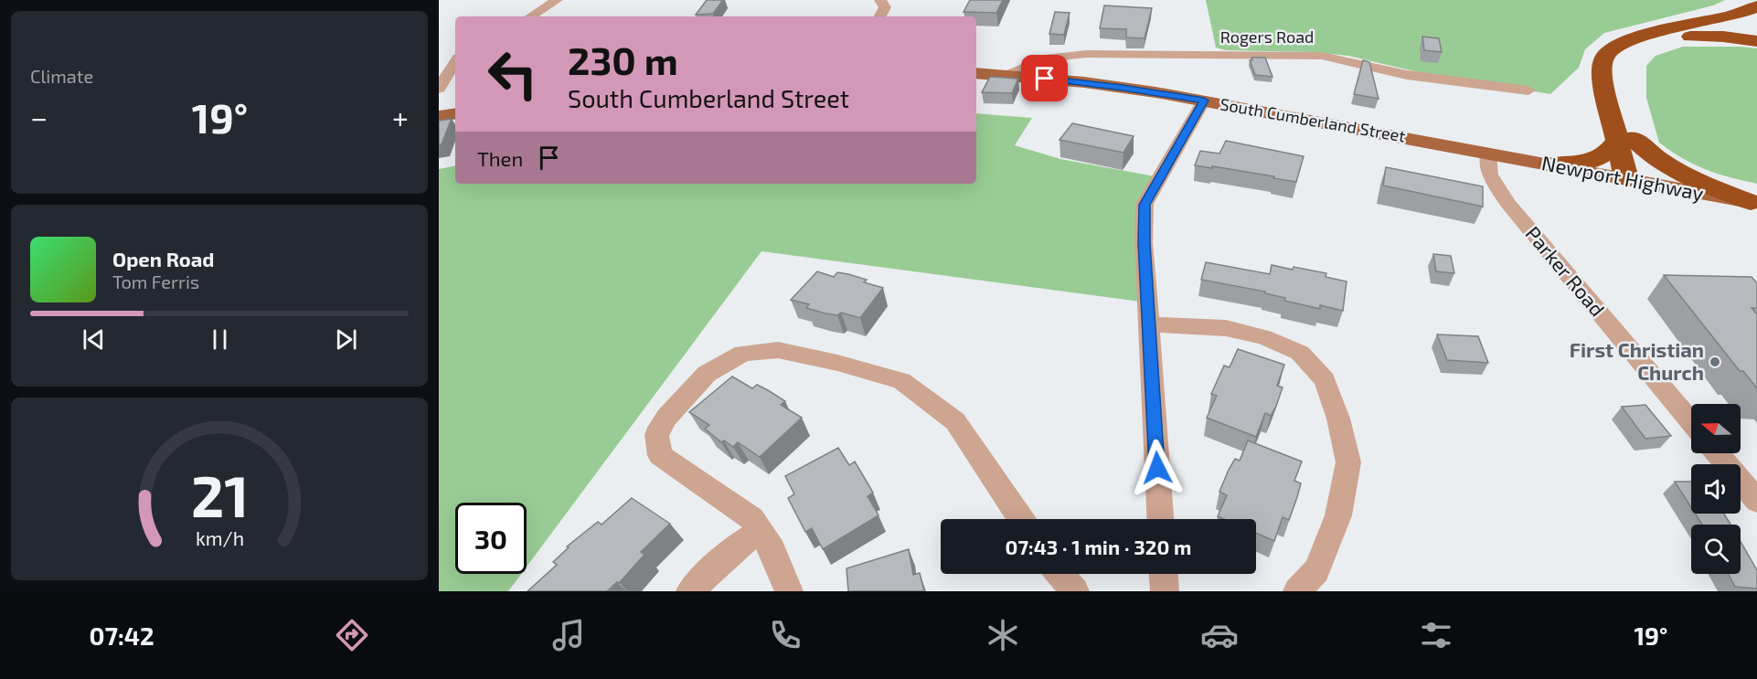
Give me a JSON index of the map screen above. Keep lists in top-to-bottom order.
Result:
{
  "streets": {
    "main road": ["South Cumberland Street", "Newport Highway"],
    "street": ["Rogers Road", "Parker Road"]
  },
  "crossings": [
    ["Rogers Road", "South Cumberland Street"],
    ["South Cumberland Street", "Newport Highway"],
    ["South Cumberland Street", "Parker Road"],
    ["Newport Highway", "Parker Road"]
  ],
  "places": ["First Christian Church"],
  "north": "left",
  "page": {
    "tile": "Climate",
    "turn": ["230 m", "South Cumberland Street"],
    "heat": ["−", "19°", "+"],
    "then": "Then",
    "song": ["Open Road", "Tom Ferris"],
    "limit": "30",
    "trip": "07:43 · 1 min · 320 m",
    "tabs": ["07:42", "19°"],
    "gauge": ["21", "km/h"]
  }
}
